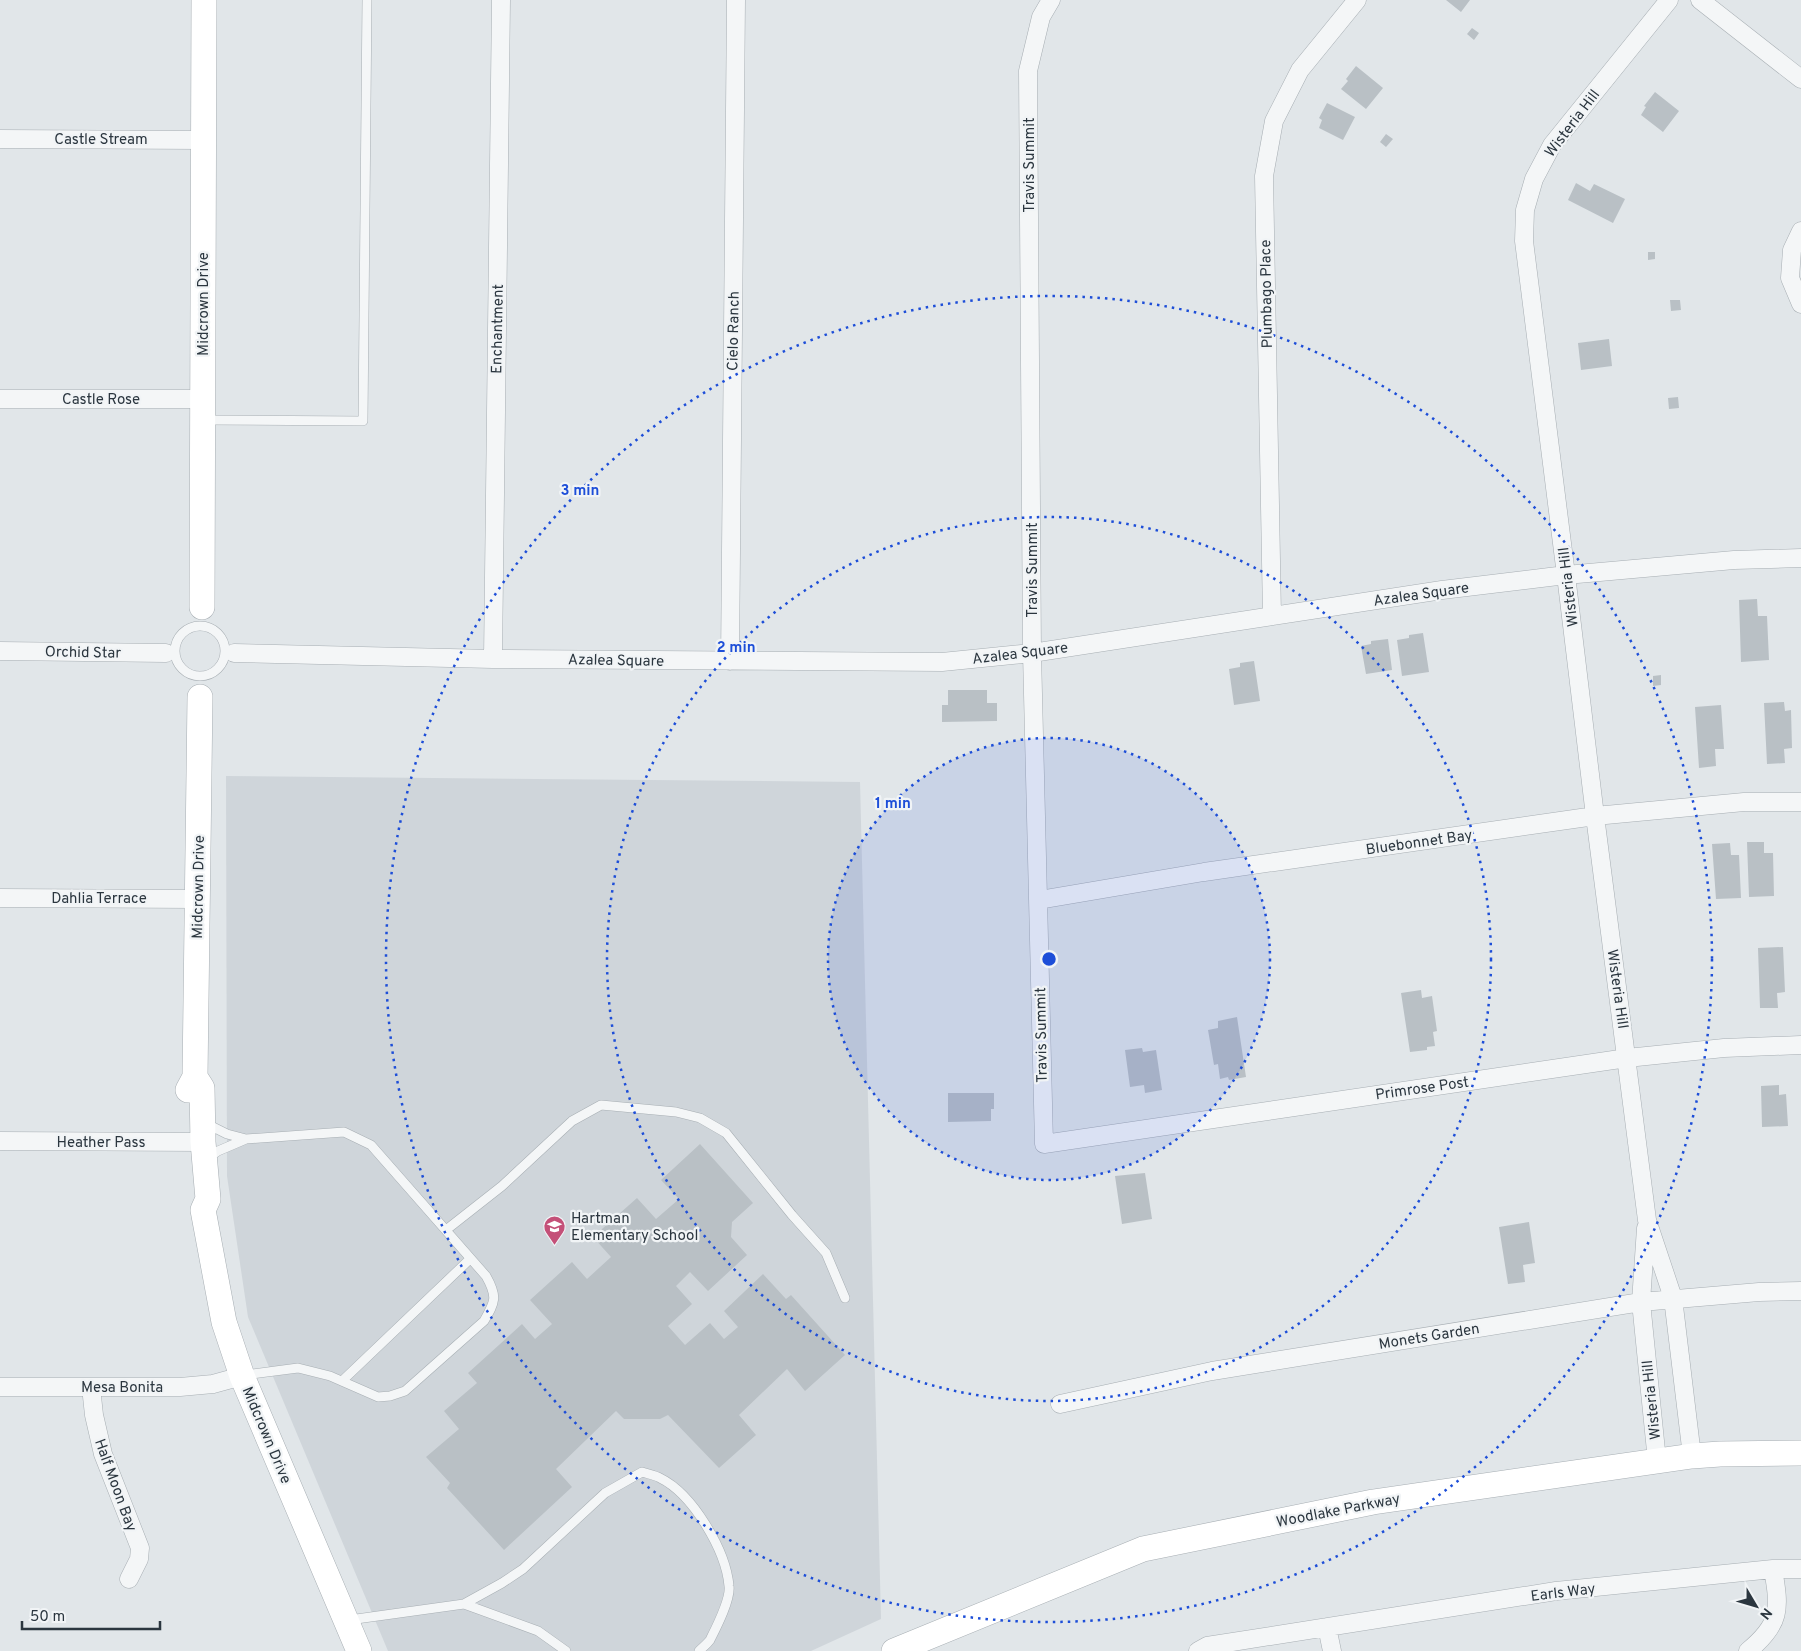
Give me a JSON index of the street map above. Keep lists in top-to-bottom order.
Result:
{
  "streets": {
    "street": [
      "Wisteria Hill",
      "Castle Stream",
      "Travis Summit",
      "Plumbago Place",
      "Midcrown Drive",
      "Enchantment",
      "Cielo Ranch",
      "Castle Rose",
      "Azalea Square",
      "Orchid Star",
      "Bluebonnet Bay",
      "Dahlia Terrace",
      "Primrose Post",
      "Heather Pass",
      "Monets Garden",
      "Mesa Bonita",
      "Half Moon Bay",
      "Woodlake Parkway",
      "Earls Way"
    ]
  },
  "crossings": [
    ["Wisteria Hill", "Azalea Square"],
    ["Wisteria Hill", "Bluebonnet Bay"],
    ["Wisteria Hill", "Primrose Post"],
    ["Wisteria Hill", "Monets Garden"],
    ["Wisteria Hill", "Woodlake Parkway"],
    ["Castle Stream", "Midcrown Drive"],
    ["Travis Summit", "Azalea Square"],
    ["Travis Summit", "Bluebonnet Bay"],
    ["Travis Summit", "Primrose Post"],
    ["Plumbago Place", "Azalea Square"],
    ["Midcrown Drive", "Castle Rose"],
    ["Midcrown Drive", "Azalea Square"],
    ["Midcrown Drive", "Orchid Star"],
    ["Midcrown Drive", "Dahlia Terrace"],
    ["Midcrown Drive", "Heather Pass"],
    ["Midcrown Drive", "Mesa Bonita"],
    ["Enchantment", "Azalea Square"],
    ["Cielo Ranch", "Azalea Square"],
    ["Azalea Square", "Orchid Star"],
    ["Mesa Bonita", "Half Moon Bay"]
  ],
  "places": {
    "school or university": ["Hartman Elementary School"]
  },
  "scale_bar": "50 m",
  "north": "bottom right",
  "rings": ["3 min", "2 min", "1 min"]
}
